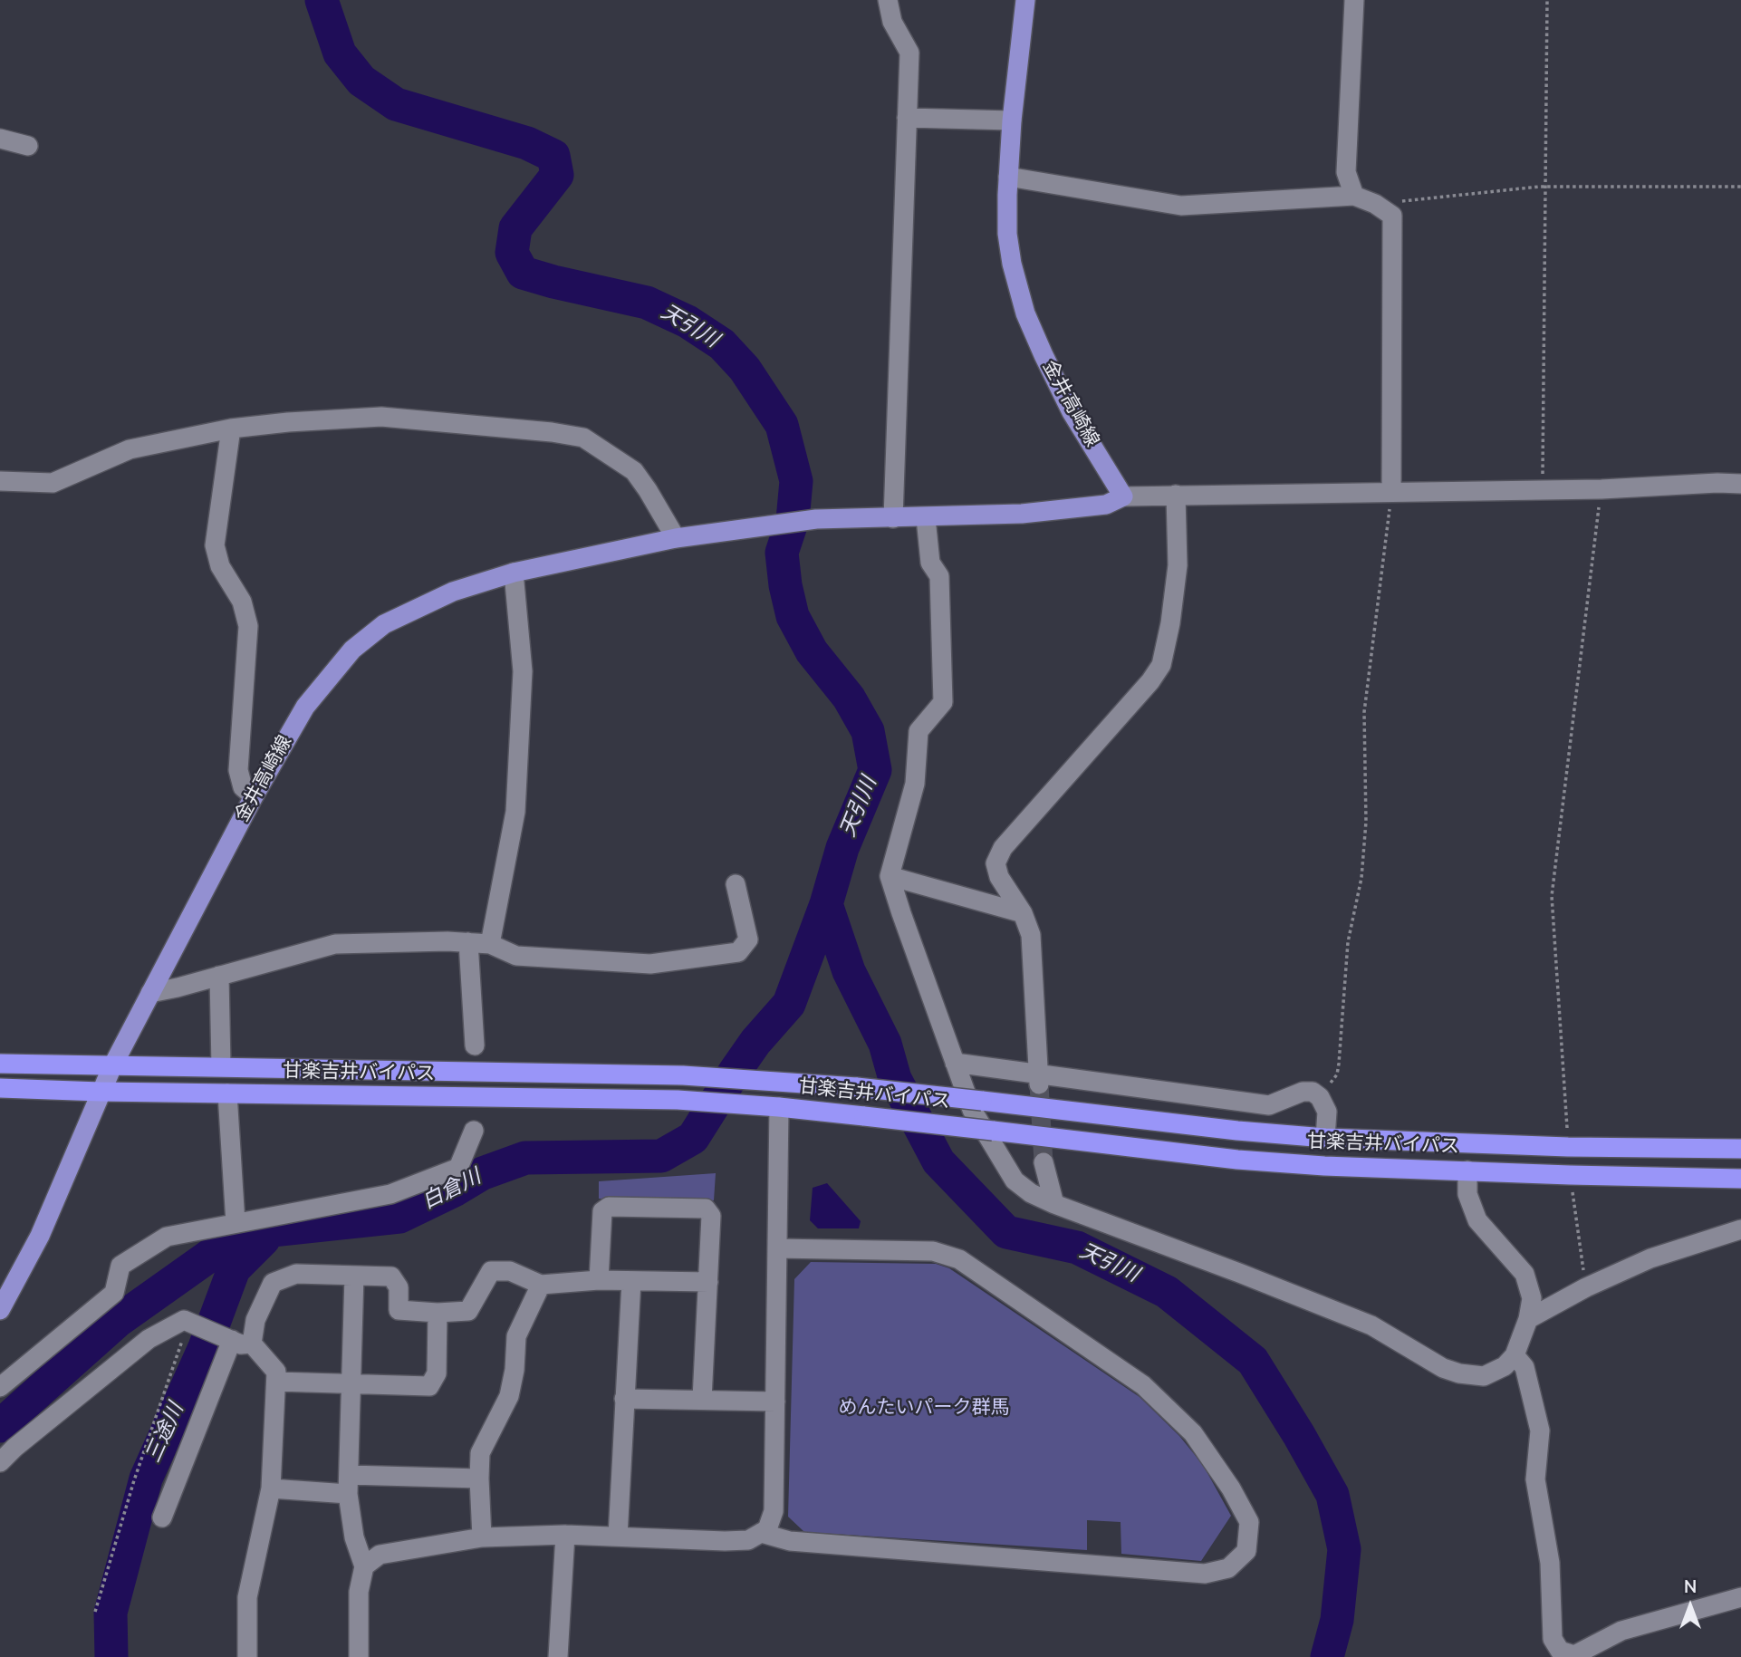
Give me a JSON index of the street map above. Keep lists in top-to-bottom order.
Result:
{
  "streets": {
    "highway": ["甘楽吉井バイパス"],
    "main road": ["金井高崎線"]
  },
  "crossings": [
    ["金井高崎線", "甘楽吉井バイパス"]
  ],
  "water": ["天引川", "白倉川", "三途川"],
  "parks": ["めんたいパーク群馬"],
  "north": "top"
}
